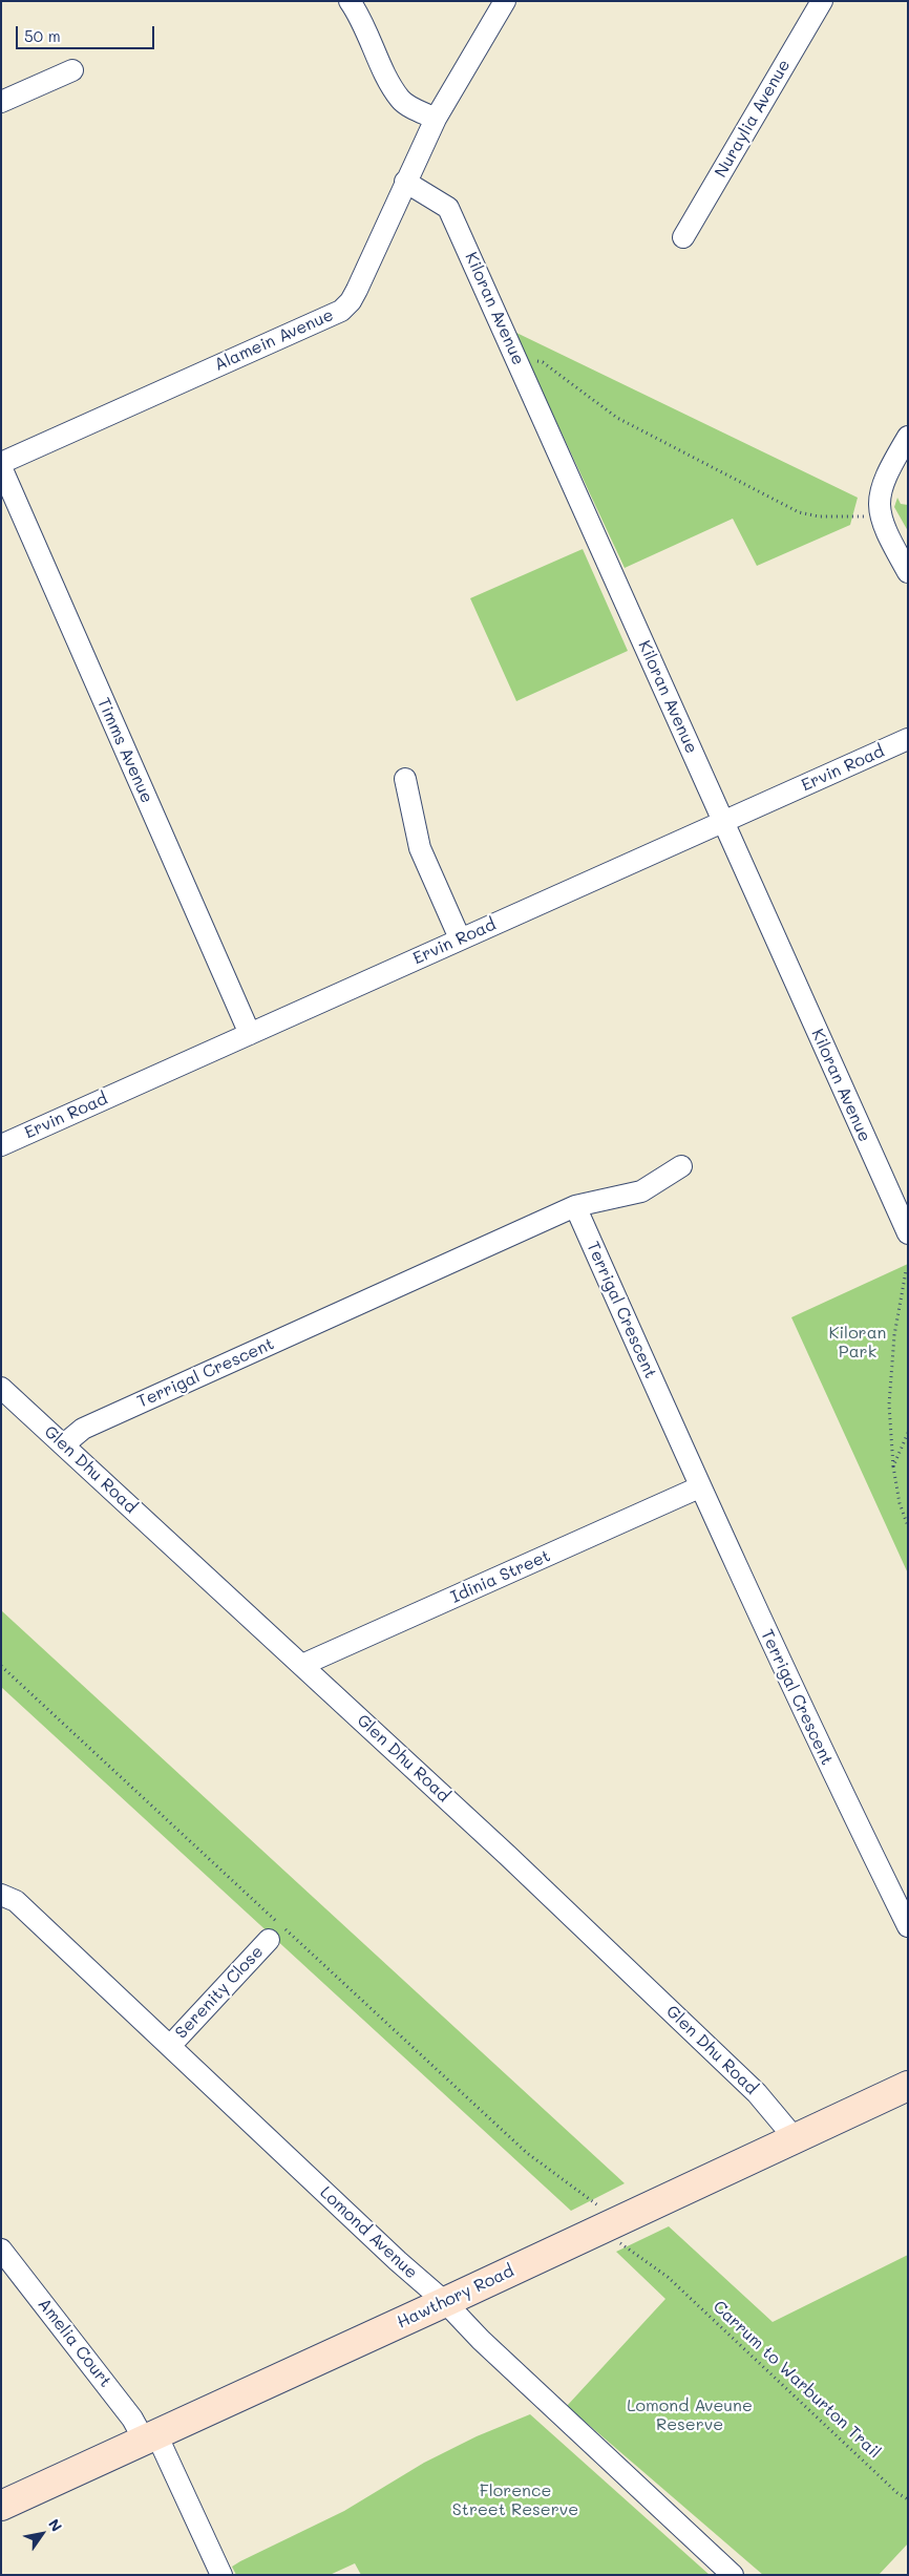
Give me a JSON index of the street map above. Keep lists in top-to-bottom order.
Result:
{
  "streets": {
    "main road": ["Hawthory Road"],
    "street": [
      "Nuraylia Avenue",
      "Kiloran Avenue",
      "Alamein Avenue",
      "Timms Avenue",
      "Ervin Road",
      "Terrigal Crescent",
      "Glen Dhu Road",
      "Idinia Street",
      "Serenity Close",
      "Lomond Avenue",
      "Amelia Court"
    ],
    "path": ["Carrum to Warburton Trail"]
  },
  "crossings": [
    ["Kiloran Avenue", "Alamein Avenue"],
    ["Kiloran Avenue", "Ervin Road"],
    ["Timms Avenue", "Ervin Road"],
    ["Terrigal Crescent", "Glen Dhu Road"],
    ["Terrigal Crescent", "Idinia Street"],
    ["Glen Dhu Road", "Idinia Street"],
    ["Glen Dhu Road", "Hawthory Road"],
    ["Serenity Close", "Lomond Avenue"],
    ["Lomond Avenue", "Hawthory Road"],
    ["Hawthory Road", "Amelia Court"]
  ],
  "parks": ["Kiloran Park", "Lomond Aveune Reserve", "Florence Street Reserve"],
  "scale_bar": "50 m",
  "north": "top right"
}
